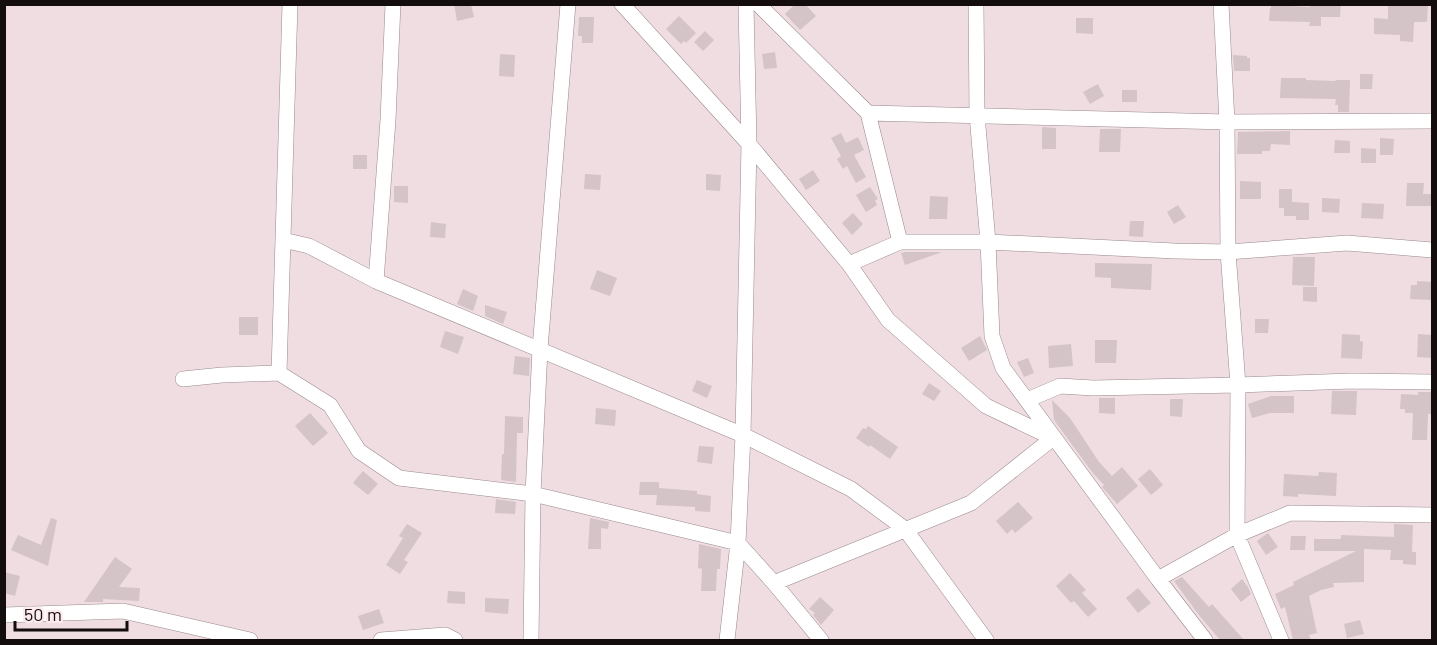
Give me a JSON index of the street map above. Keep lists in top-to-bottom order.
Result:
{
  "scale_bar": "50 m"
}
